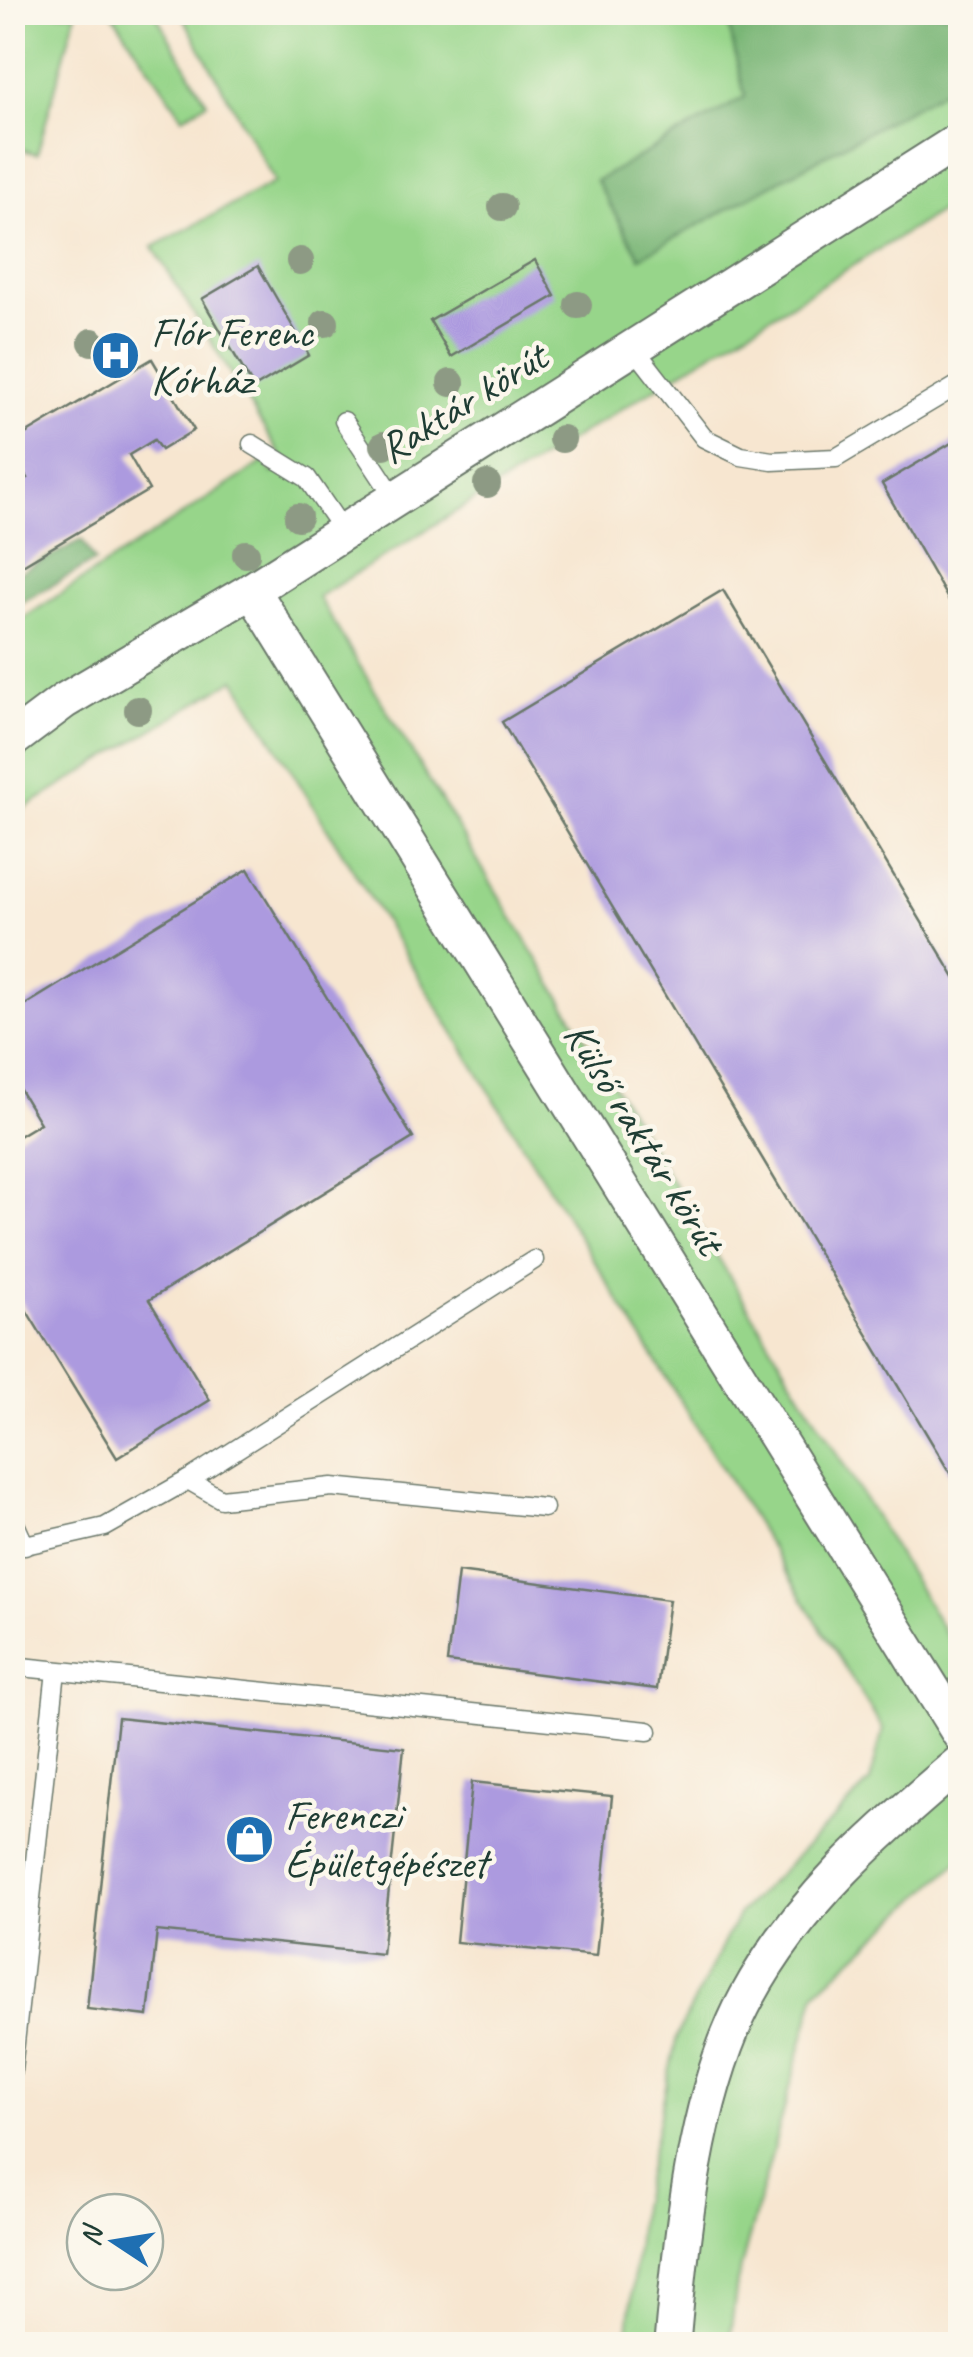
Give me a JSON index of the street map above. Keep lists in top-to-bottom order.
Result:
{
  "streets": {
    "street": ["Raktár körút", "Külső raktár körút"]
  },
  "crossings": [
    ["Raktár körút", "Külső raktár körút"]
  ],
  "places": {
    "hospital": ["Flór Ferenc Kórház"],
    "shop": ["Ferenczi Épületgépészet"]
  },
  "north": "left"
}
